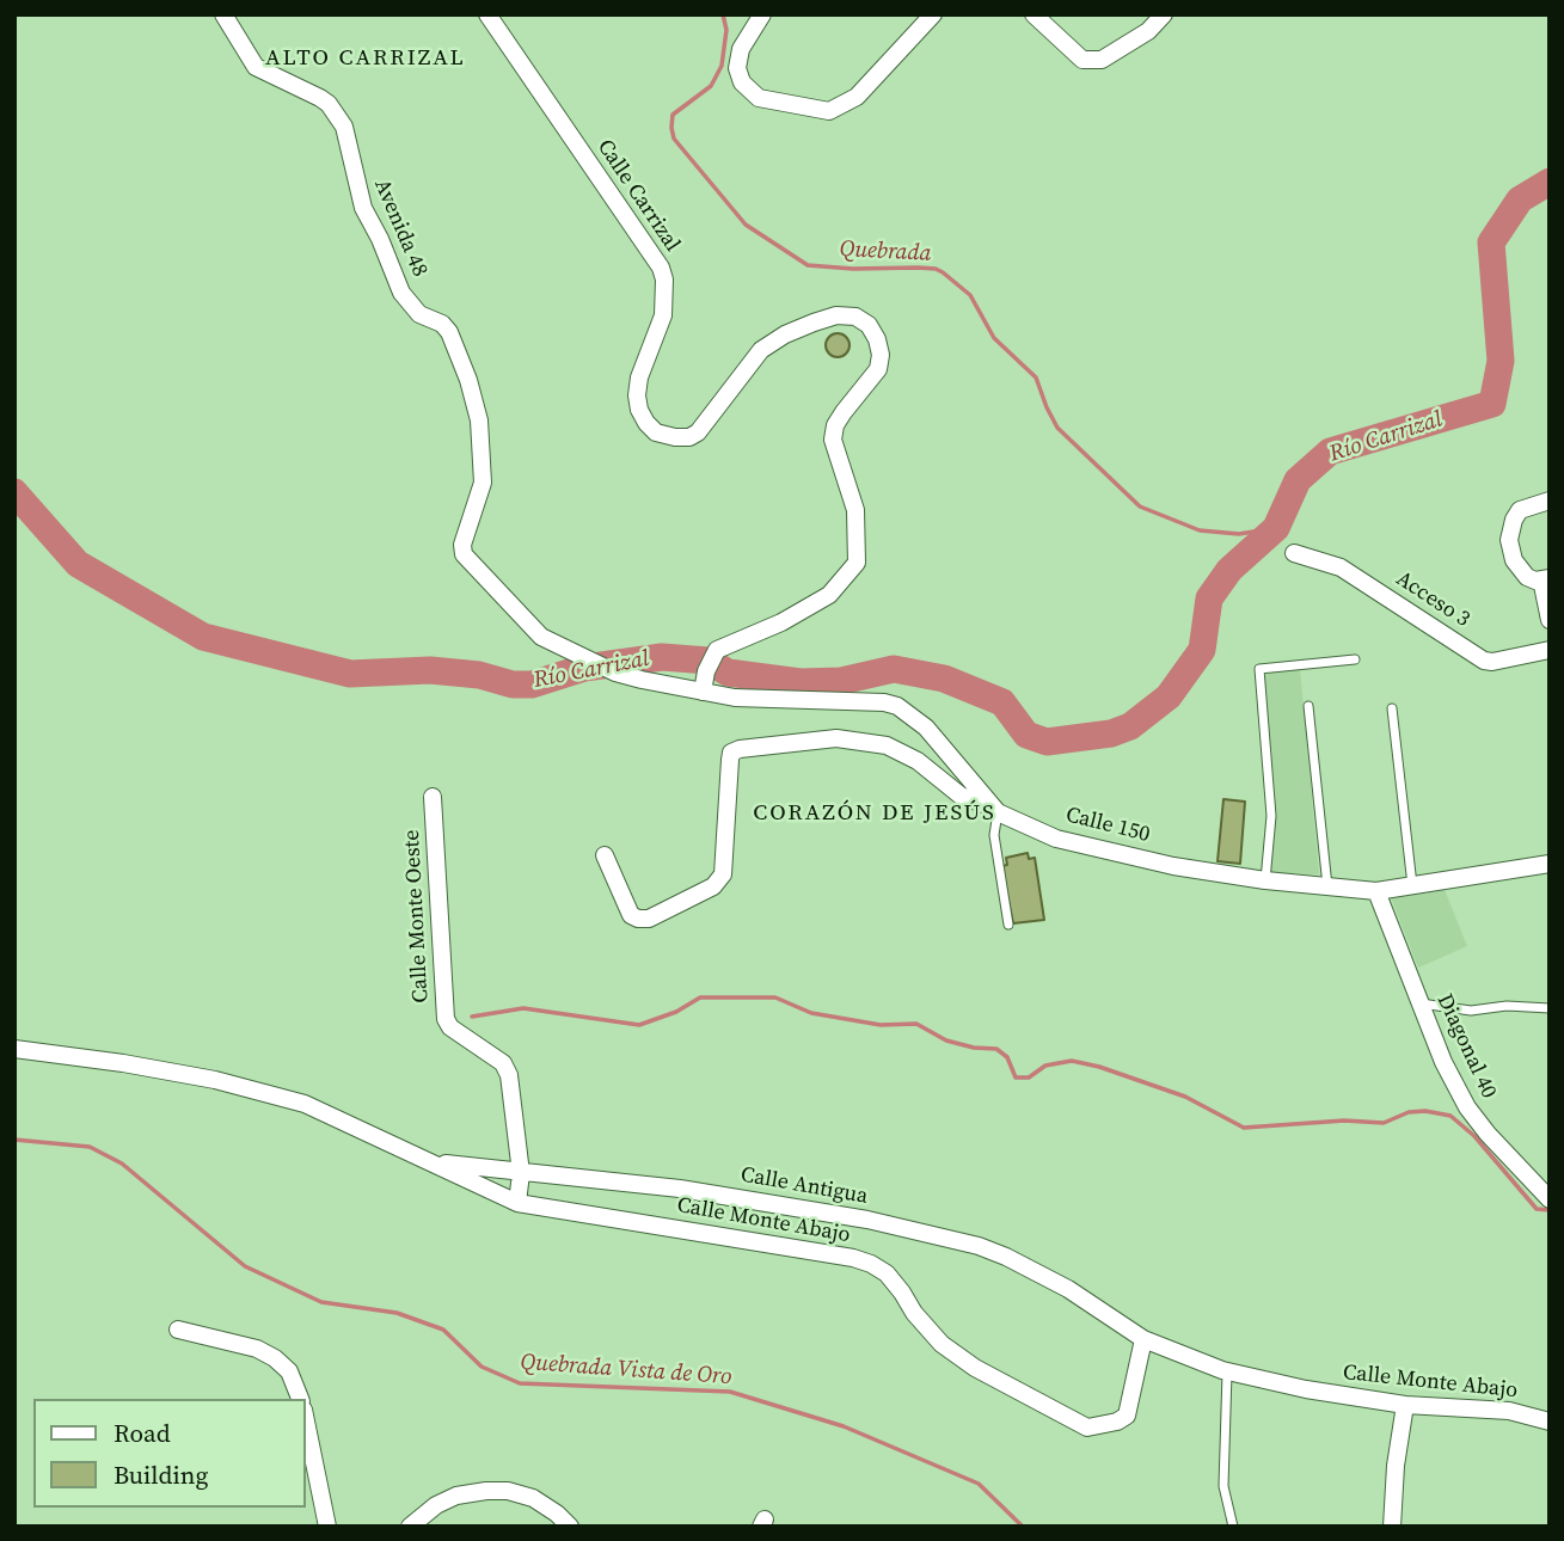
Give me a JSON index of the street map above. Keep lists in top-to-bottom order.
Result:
{
  "streets": {
    "street": [
      "Calle Carrizal",
      "Avenida 48",
      "Acceso 3",
      "Calle 150",
      "Calle Monte Oeste",
      "Diagonal 40",
      "Calle Antigua",
      "Calle Monte Abajo"
    ]
  },
  "crossings": [
    ["Calle Carrizal", "Avenida 48"],
    ["Calle Carrizal", "Calle 150"],
    ["Avenida 48", "Calle 150"],
    ["Calle 150", "Diagonal 40"],
    ["Calle Monte Oeste", "Calle Antigua"],
    ["Calle Monte Oeste", "Calle Monte Abajo"],
    ["Calle Antigua", "Calle Monte Abajo"]
  ],
  "districts": ["ALTO CARRIZAL", "CORAZÓN DE JESÚS"],
  "water": ["Quebrada", "Río Carrizal", "Quebrada Vista de Oro"],
  "legend": ["Road", "Building"]
}
